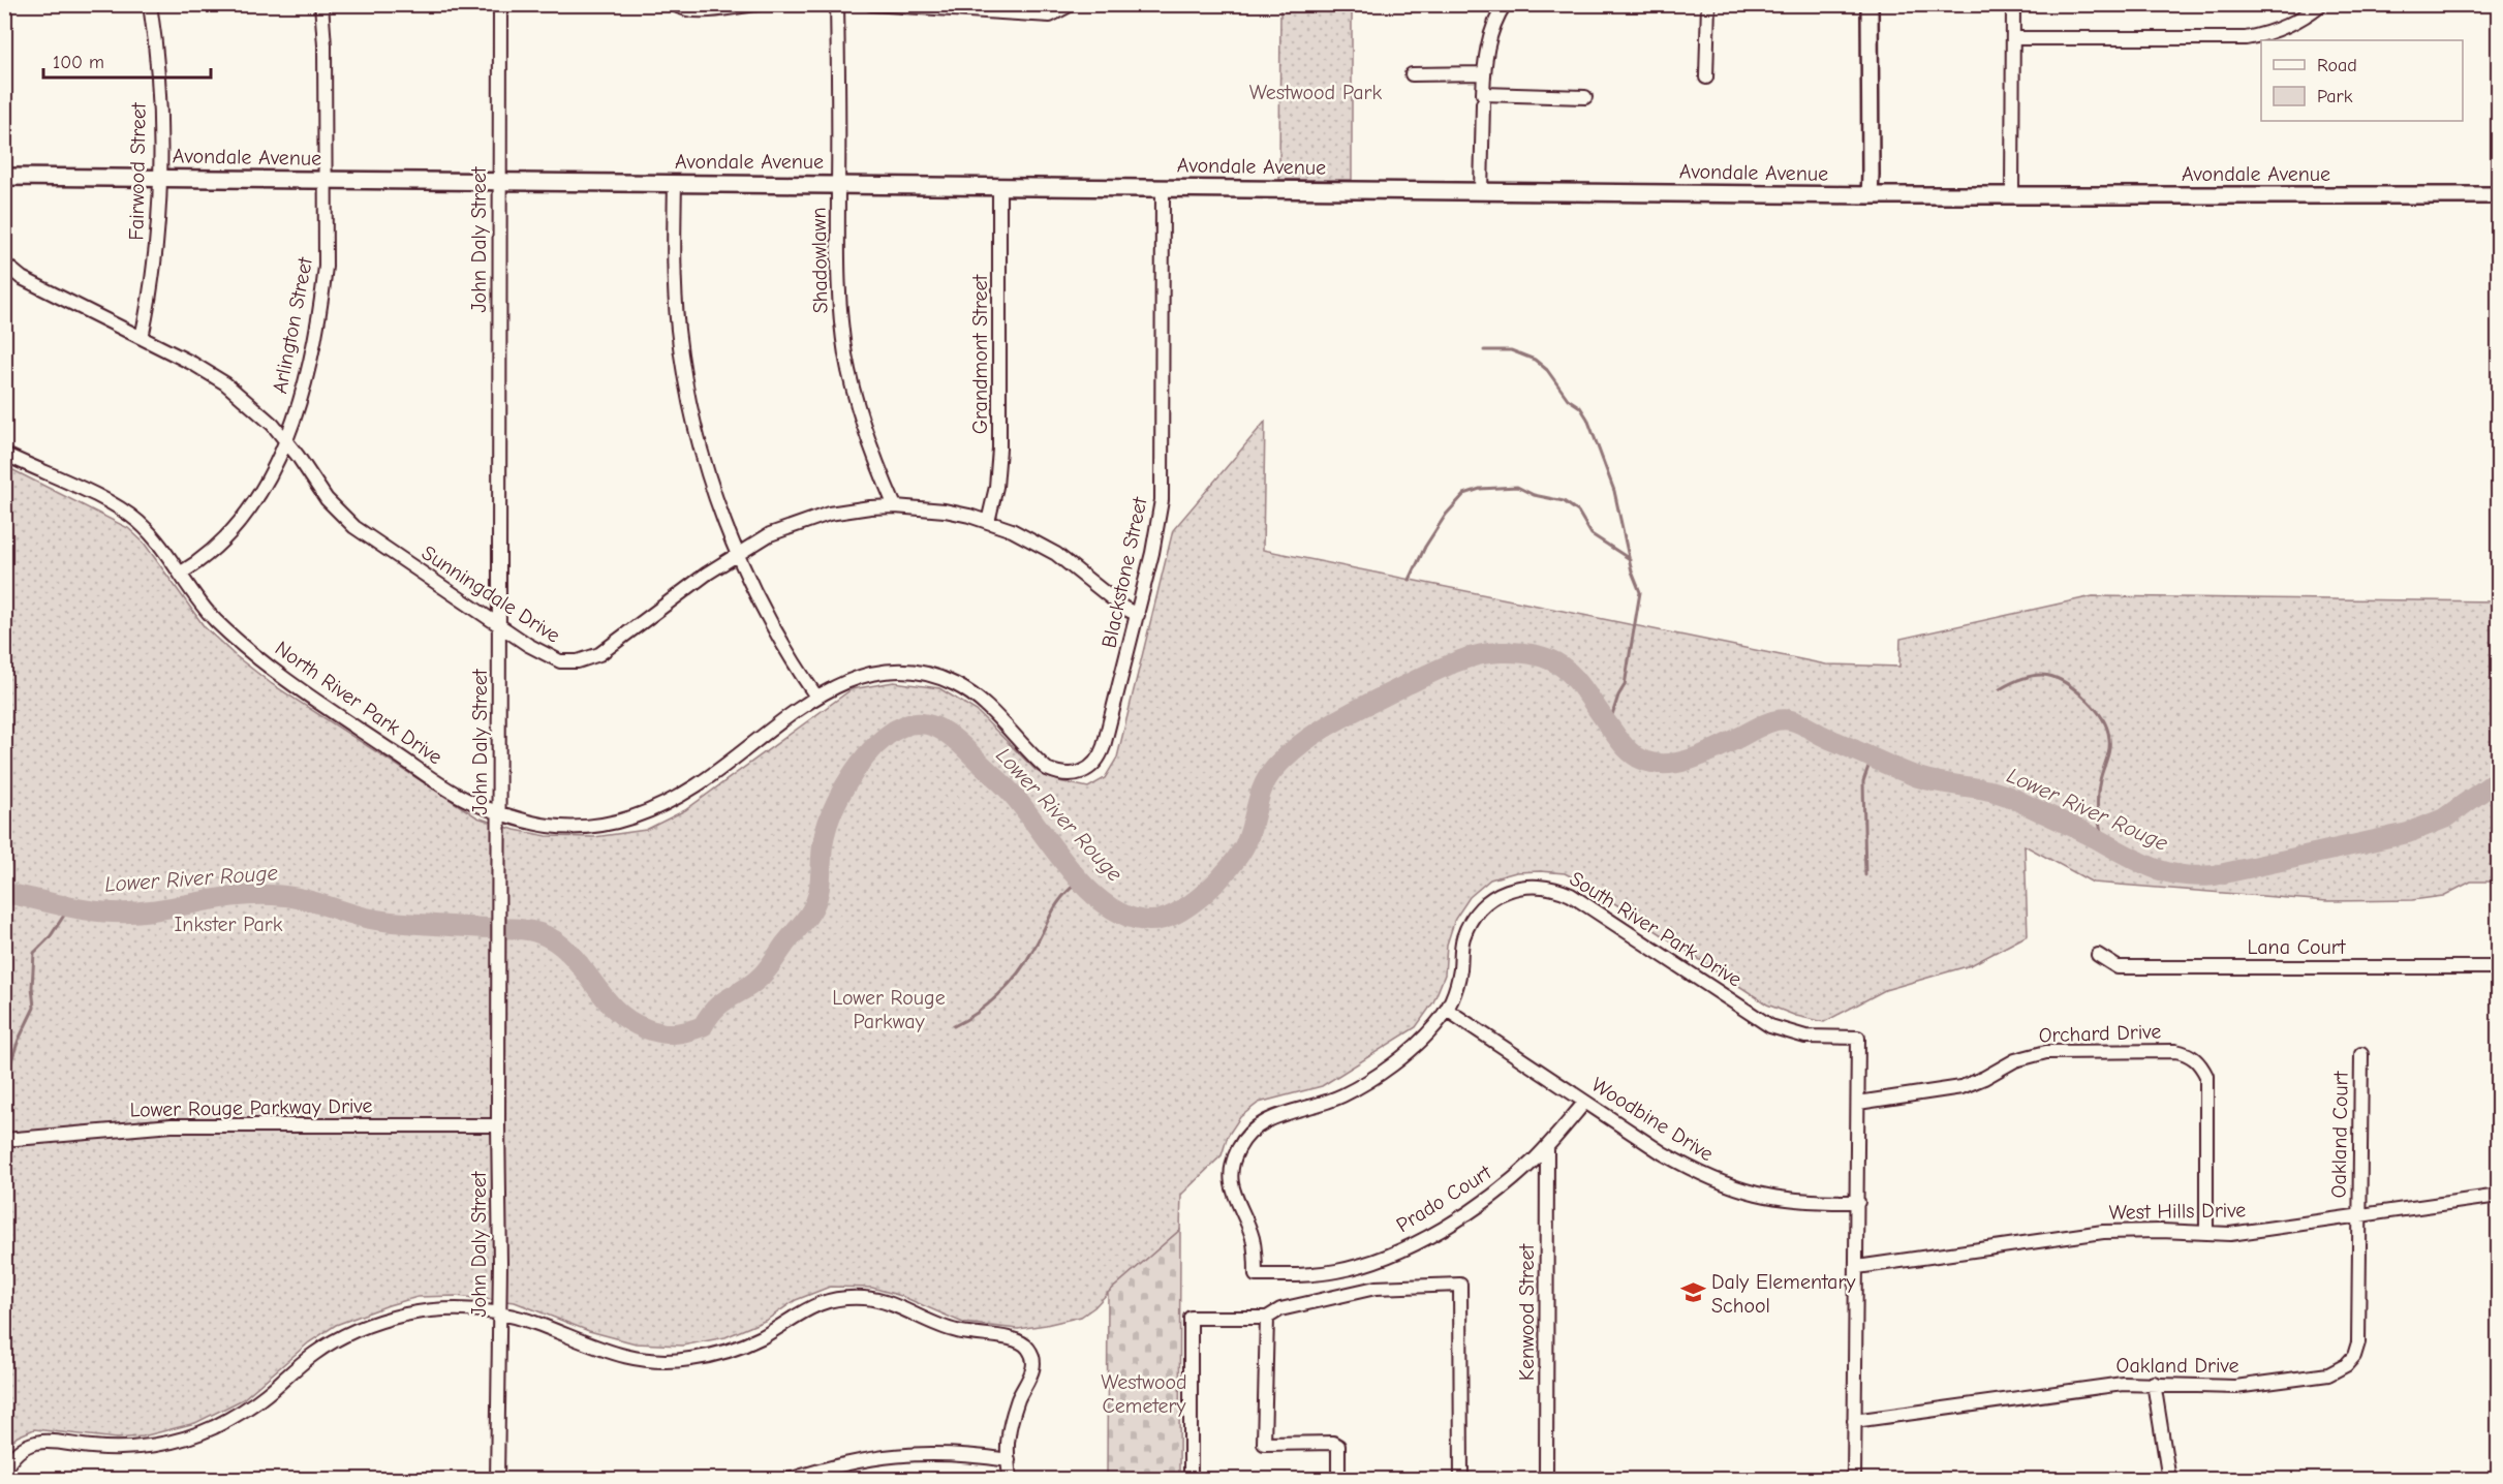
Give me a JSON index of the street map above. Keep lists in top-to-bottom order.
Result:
{
  "streets": {
    "street": [
      "Avondale Avenue",
      "Fairwood Street",
      "John Daly Street",
      "Shadowlawn",
      "Arlington Street",
      "Grandmont Street",
      "Blackstone Street",
      "Sunningdale Drive",
      "North River Park Drive",
      "South River Park Drive",
      "Lana Court",
      "Orchard Drive",
      "Lower Rouge Parkway Drive",
      "Woodbine Drive",
      "Oakland Court",
      "Prado Court",
      "West Hills Drive",
      "Kenwood Street",
      "Oakland Drive"
    ]
  },
  "crossings": [
    ["Avondale Avenue", "Fairwood Street"],
    ["Avondale Avenue", "John Daly Street"],
    ["Avondale Avenue", "Shadowlawn"],
    ["Avondale Avenue", "Arlington Street"],
    ["Avondale Avenue", "Grandmont Street"],
    ["Avondale Avenue", "Blackstone Street"],
    ["Fairwood Street", "Sunningdale Drive"],
    ["John Daly Street", "Sunningdale Drive"],
    ["John Daly Street", "North River Park Drive"],
    ["John Daly Street", "Lower Rouge Parkway Drive"],
    ["Shadowlawn", "Sunningdale Drive"],
    ["Arlington Street", "Sunningdale Drive"],
    ["Arlington Street", "North River Park Drive"],
    ["Grandmont Street", "Sunningdale Drive"],
    ["Blackstone Street", "Sunningdale Drive"],
    ["Blackstone Street", "North River Park Drive"],
    ["South River Park Drive", "Orchard Drive"],
    ["South River Park Drive", "Woodbine Drive"],
    ["South River Park Drive", "Prado Court"],
    ["Orchard Drive", "West Hills Drive"],
    ["Woodbine Drive", "Prado Court"],
    ["Oakland Court", "West Hills Drive"],
    ["Oakland Court", "Oakland Drive"],
    ["Prado Court", "Kenwood Street"],
    ["West Hills Drive", "Oakland Drive"]
  ],
  "water": ["Lower River Rouge"],
  "parks": [
    "Westwood Park",
    "Inkster Park",
    "Lower Rouge Parkway",
    "Westwood Cemetery"
  ],
  "places": {
    "school or university": ["Daly Elementary School"]
  },
  "legend": ["Road", "Park"],
  "scale_bar": "100 m"
}
